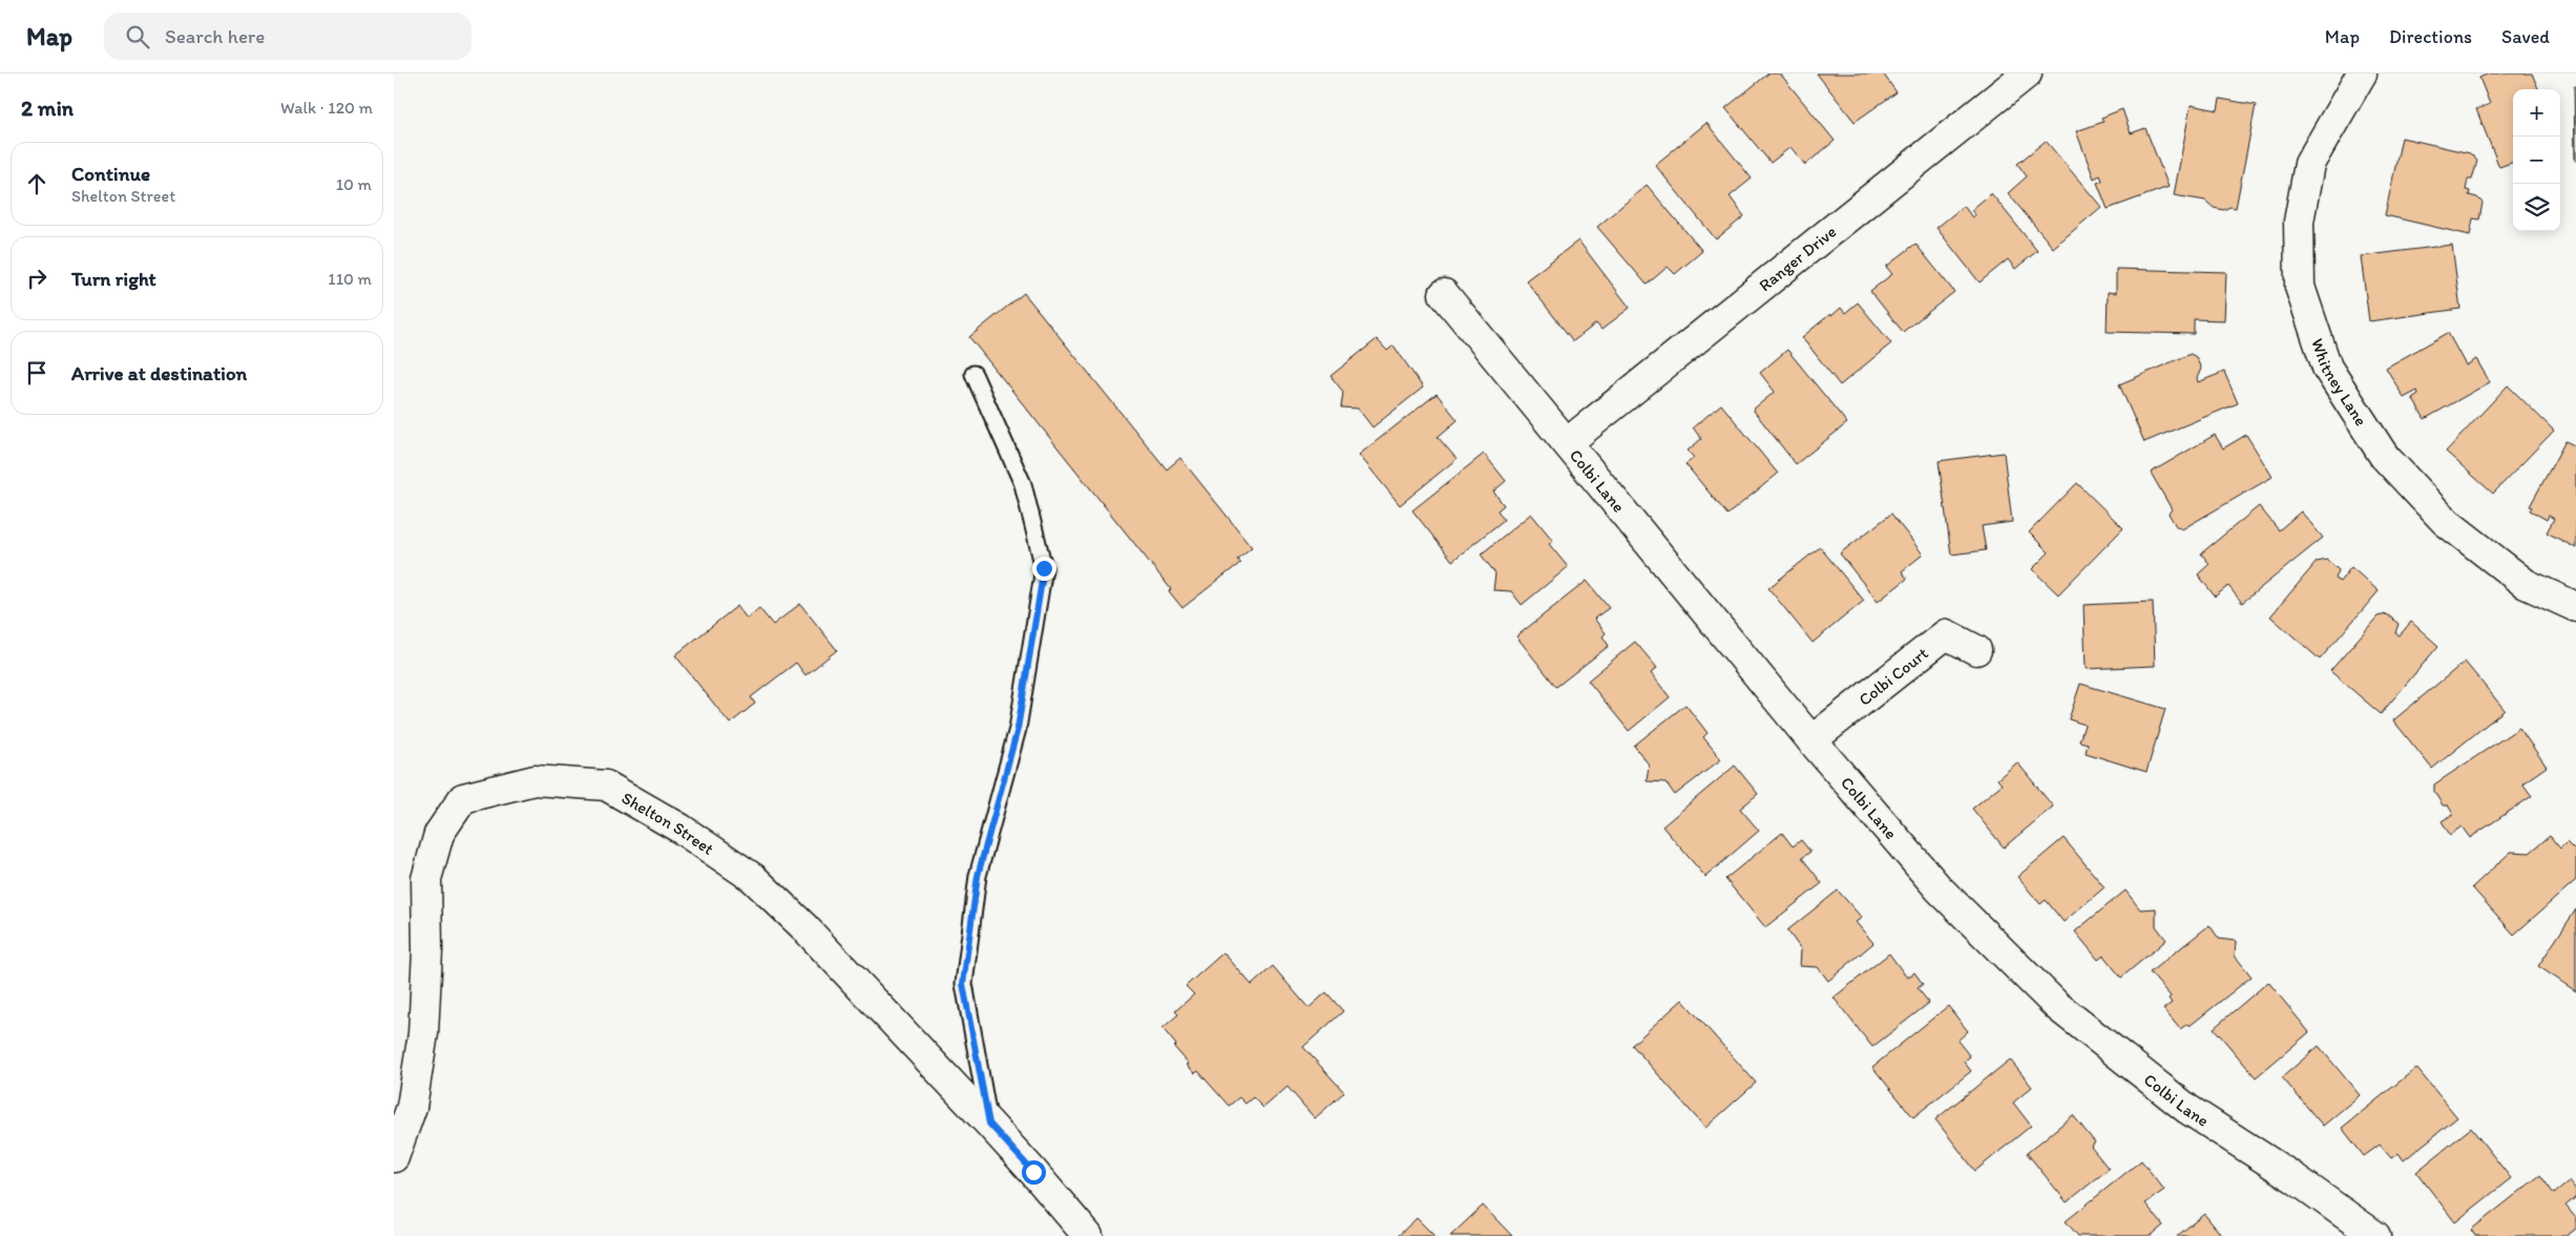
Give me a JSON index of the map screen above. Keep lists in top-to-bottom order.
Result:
{
  "streets": {
    "street": [
      "Ranger Drive",
      "Whitney Lane",
      "Colbi Lane",
      "Colbi Court",
      "Shelton Street"
    ]
  },
  "crossings": [
    ["Ranger Drive", "Colbi Lane"],
    ["Colbi Lane", "Colbi Court"]
  ],
  "page": {
    "header": "Map",
    "search": "Search here",
    "nav": ["Map", "Directions", "Saved"],
    "heading": ["2 min", "Walk · 120 m"],
    "map_buttons": ["+", "−"],
    "list": [
      ["Continue", "Shelton Street", "10 m"],
      ["Turn right", "110 m"],
      "Arrive at destination"
    ]
  }
}
